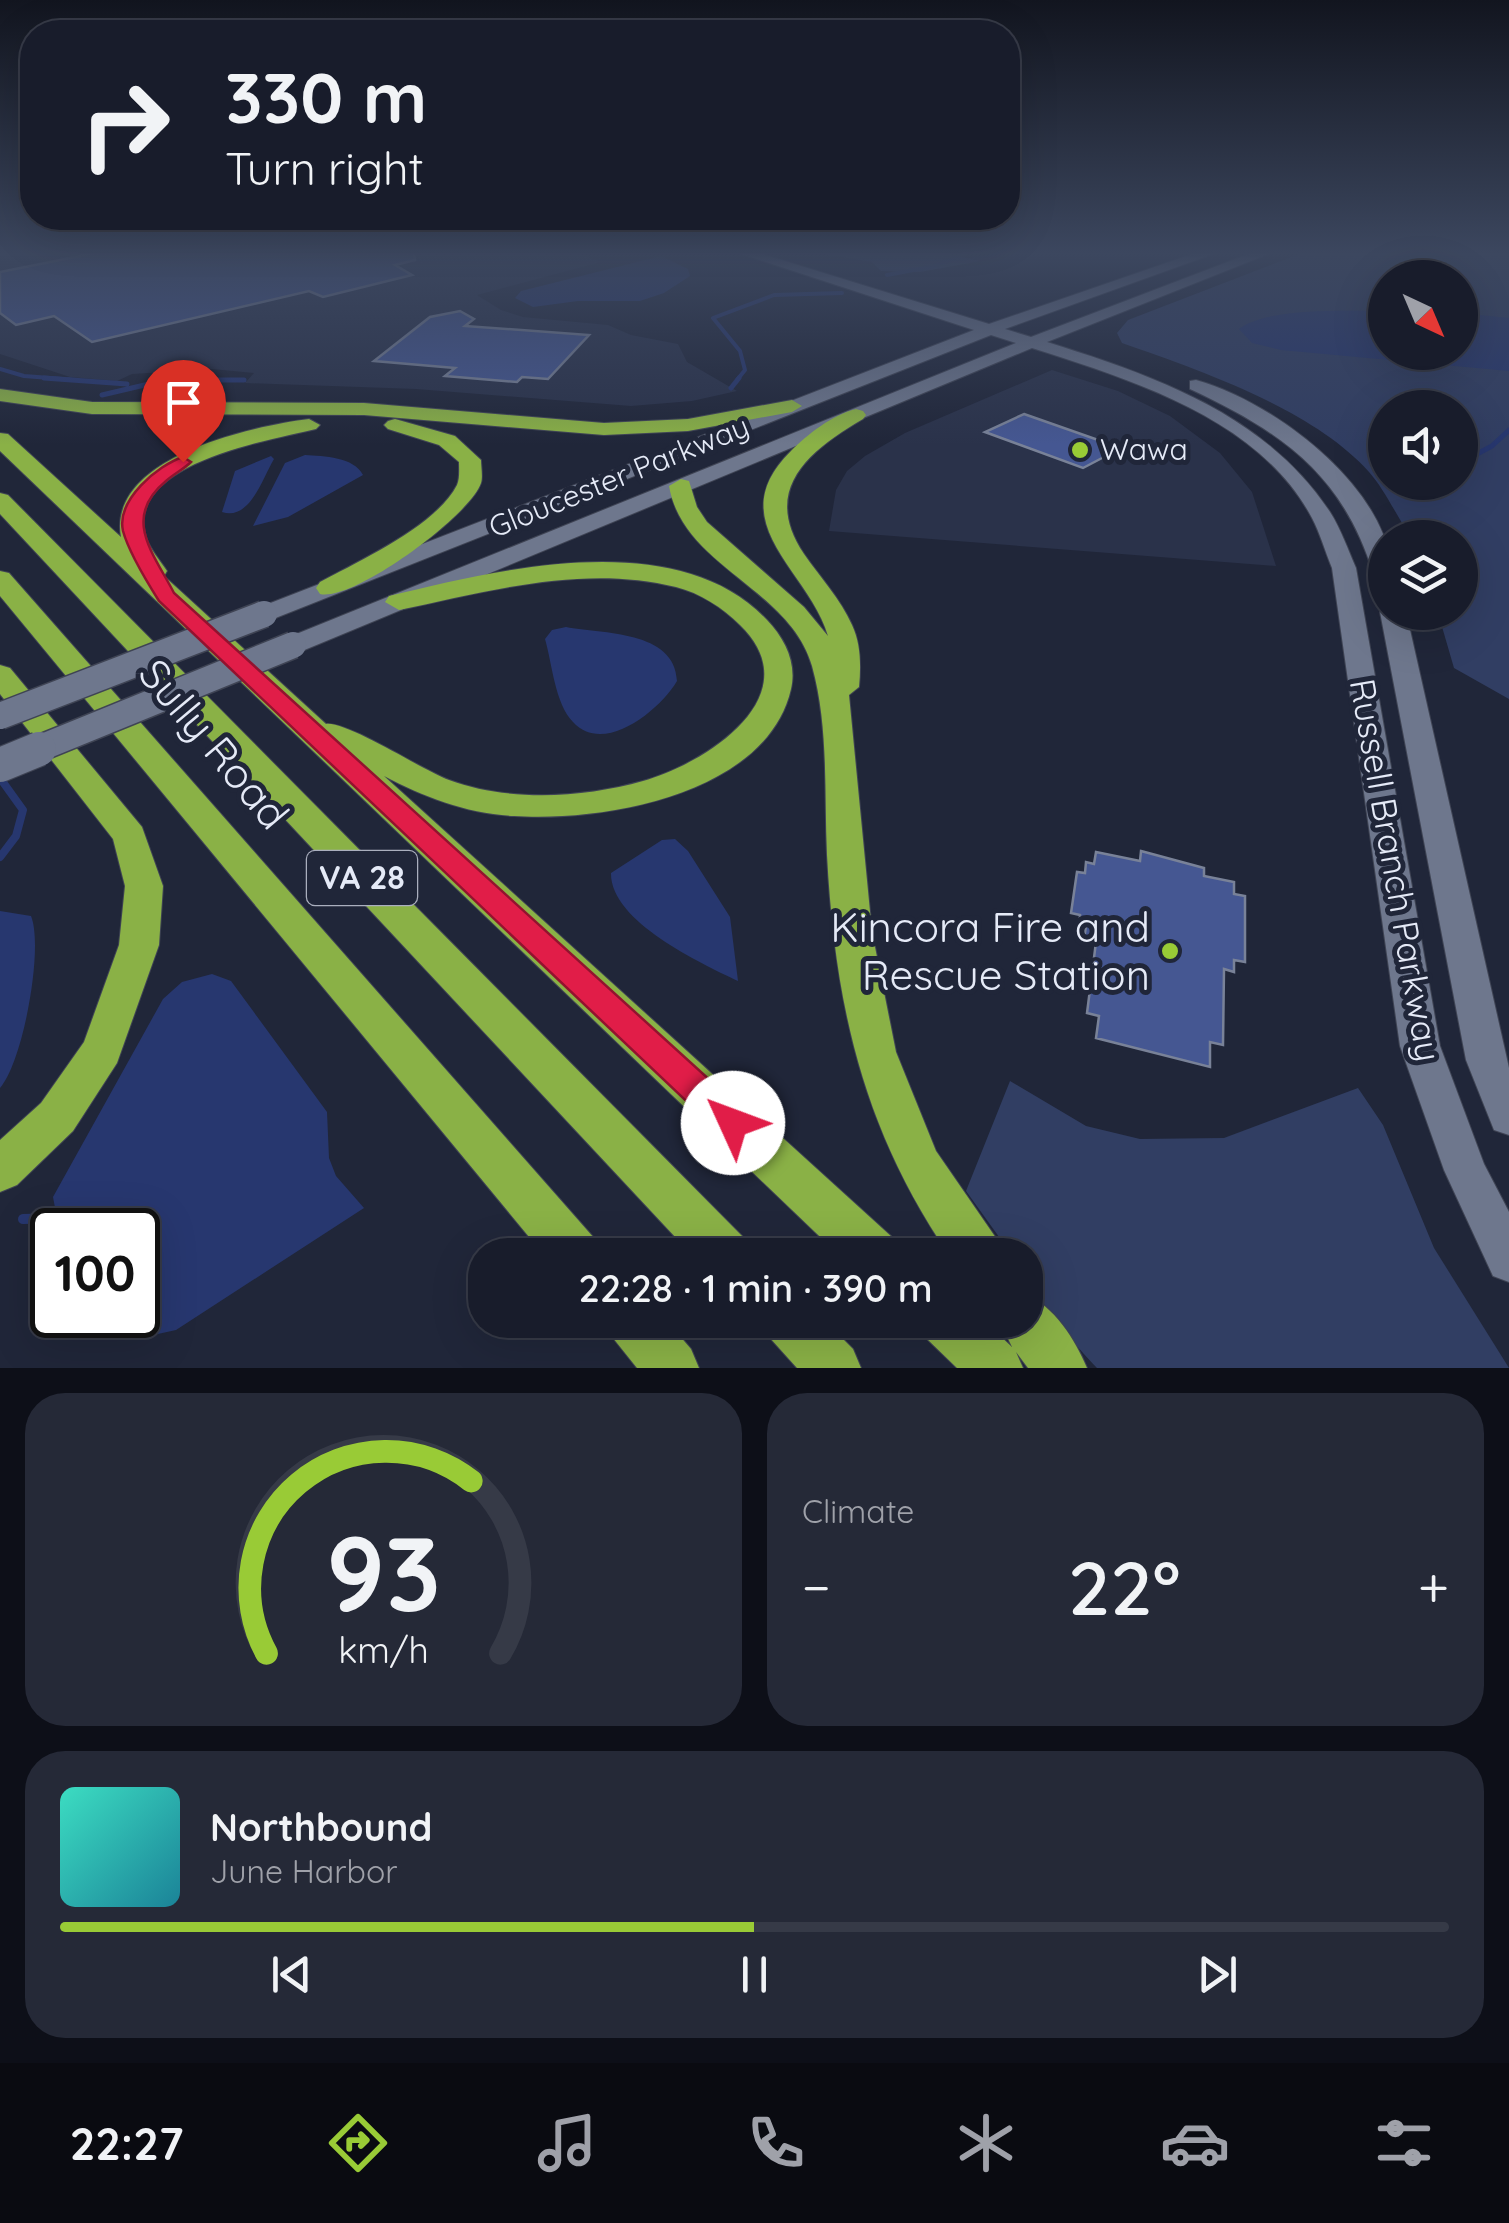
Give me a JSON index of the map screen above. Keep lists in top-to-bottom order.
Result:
{
  "streets": {
    "highway": ["Sully Road", "VA 28"],
    "main road": ["Gloucester Parkway", "Russell Branch Parkway"]
  },
  "crossings": [
    ["Gloucester Parkway", "Russell Branch Parkway"]
  ],
  "places": ["Wawa", "Kincora Fire and Rescue Station"],
  "north": "bottom right",
  "page": {
    "turn": ["330 m", "Turn right"],
    "limit": "100",
    "trip": "22:28 · 1 min · 390 m",
    "tile": "Climate",
    "heat": ["−", "22°", "+"],
    "song": ["Northbound", "June Harbor"],
    "tabs": "22:27",
    "gauge": ["93", "km/h"]
  }
}
